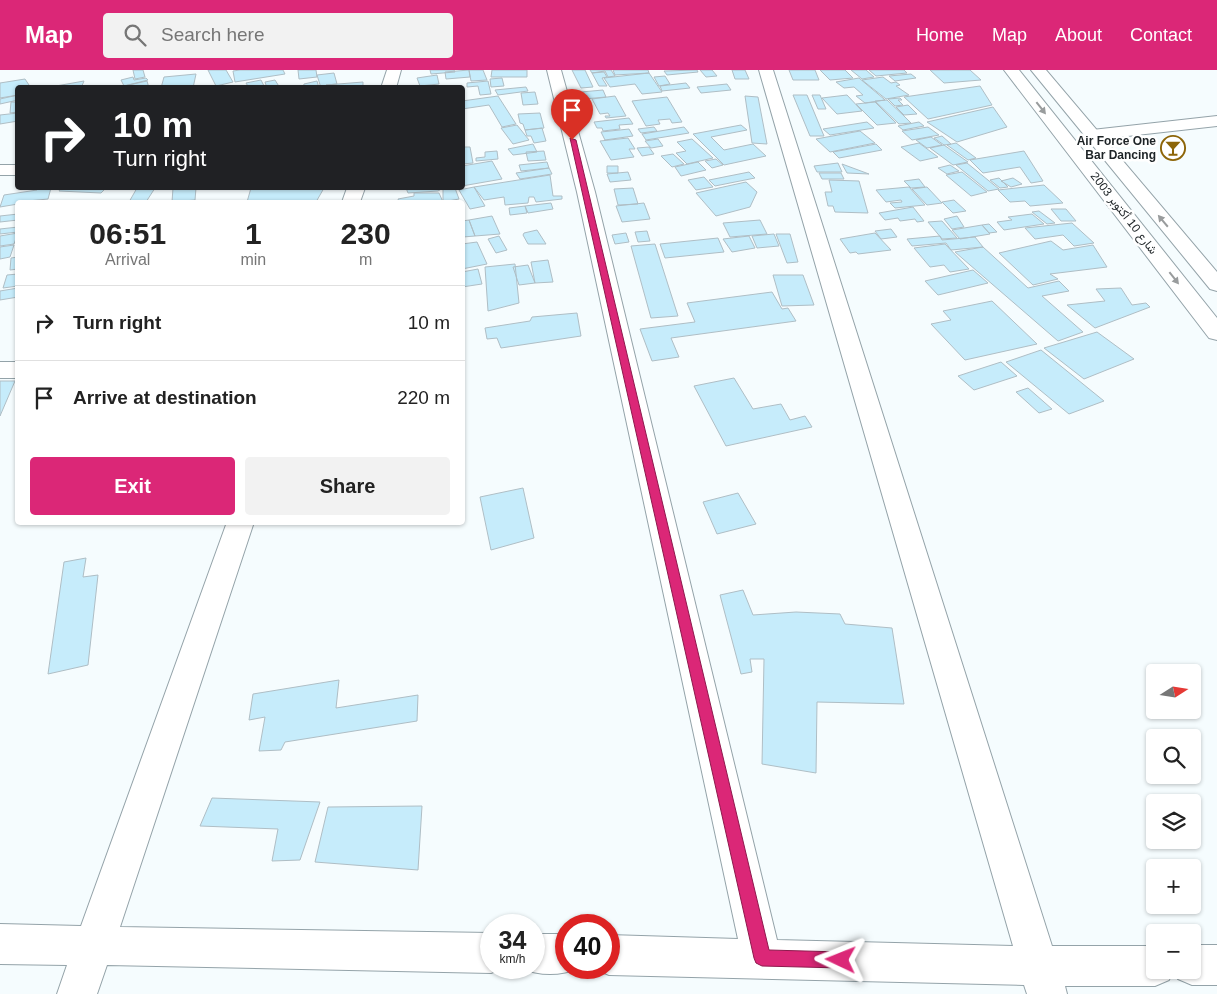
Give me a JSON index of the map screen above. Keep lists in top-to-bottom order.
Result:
{
  "streets": {
    "main road": ["شارع 10 أكتوبر 2003"]
  },
  "places": {
    "bar": ["Air Force One Bar Dancing"]
  },
  "north": "right",
  "page": {
    "header": "Map",
    "search": "Search here",
    "nav": [
      "Home",
      "Map",
      "About",
      "Contact"
    ],
    "turn": ["10 m", "Turn right"],
    "eta": [
      "06:51",
      "Arrival",
      "1",
      "min",
      "230",
      "m"
    ],
    "list": [
      {
        "name": "Turn right",
        "value": "10 m"
      },
      {
        "name": "Arrive at destination",
        "value": "220 m"
      }
    ],
    "buttons": ["Exit", "Share"],
    "map_buttons": ["+", "−"],
    "speed": "34 km/h",
    "limit": "40"
  }
}
